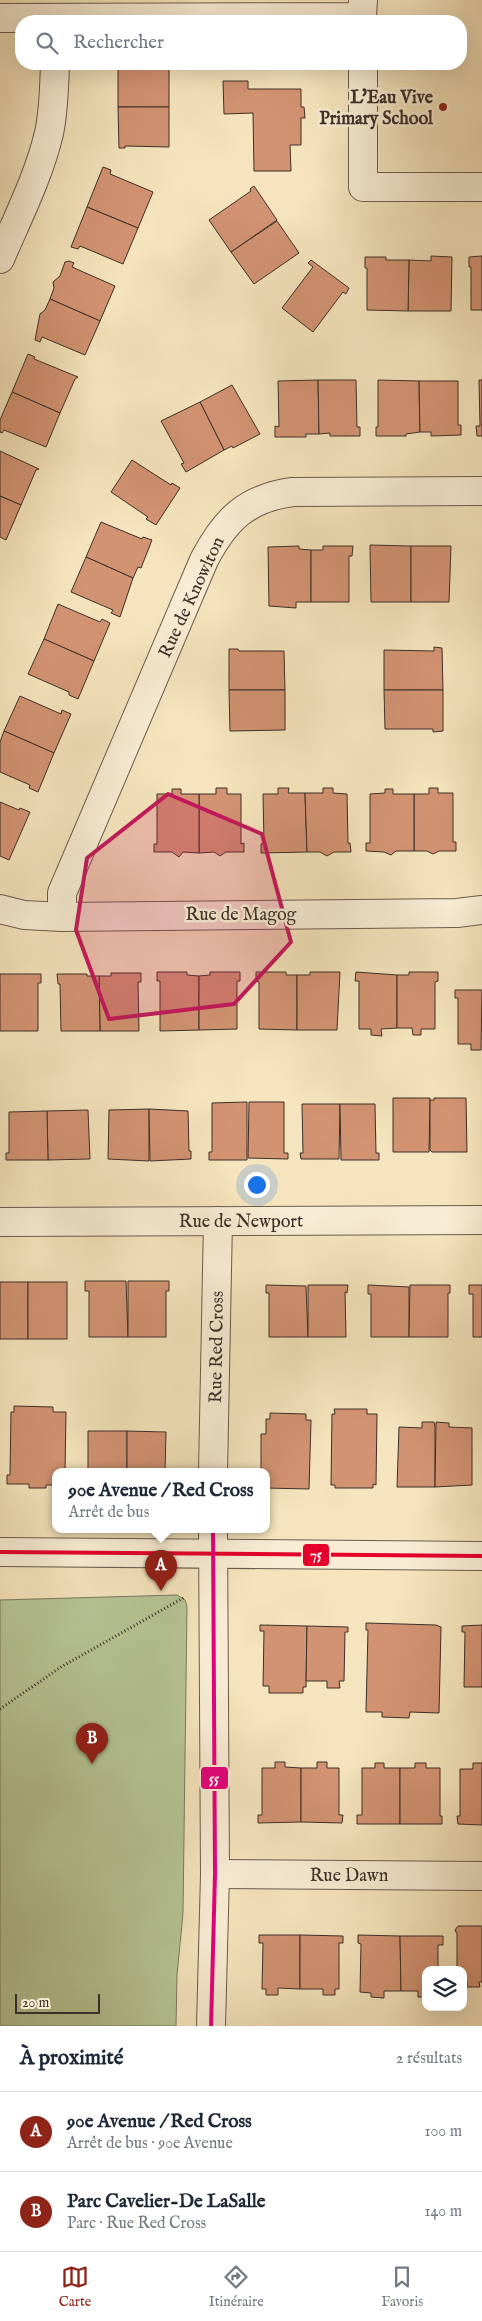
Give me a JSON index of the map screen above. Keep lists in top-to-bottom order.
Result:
{
  "streets": {
    "street": [
      "Rue de Knowlton",
      "Rue de Magog",
      "Rue de Newport",
      "Rue Red Cross",
      "Rue Dawn"
    ]
  },
  "crossings": [
    ["Rue de Knowlton", "Rue de Magog"],
    ["Rue de Newport", "Rue Red Cross"]
  ],
  "places": ["L'Eau Vive Primary School"],
  "lines": ["transit line 55", "transit line 75"],
  "scale_bar": "20 m",
  "page": {
    "search": "Rechercher",
    "popup": ["90e Avenue / Red Cross", "Arrêt de bus"],
    "pins": ["A", "B"],
    "scale": "20 m",
    "heading": ["À proximité", "2 résultats"],
    "list": [
      {
        "mark": "A",
        "name": "90e Avenue / Red Cross",
        "note": "Arrêt de bus · 90e Avenue",
        "value": "100 m"
      },
      {
        "mark": "B",
        "name": "Parc Cavelier-De LaSalle",
        "note": "Parc · Rue Red Cross",
        "value": "140 m"
      }
    ],
    "nav": ["Carte", "Itinéraire", "Favoris"]
  }
}
